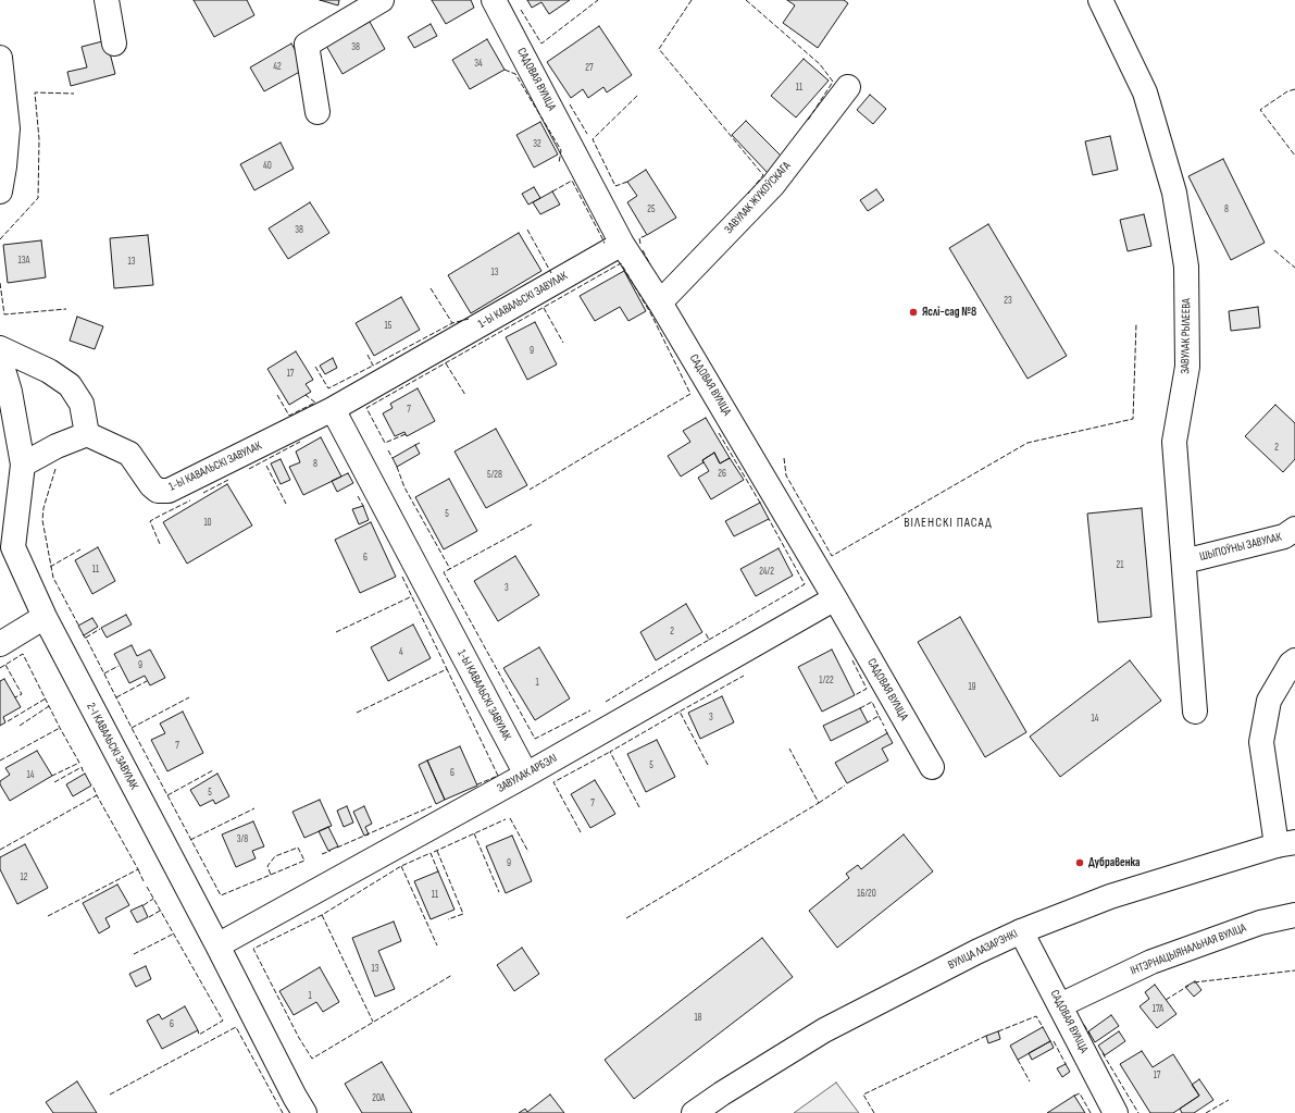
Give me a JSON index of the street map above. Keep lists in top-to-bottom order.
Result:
{
  "streets": {
    "street": [
      "САДОВАЯ ВУЛІЦА",
      "ЗАВУЛАК ЖУКОЎСКАГА",
      "1-Ы КАВАЛЬСКІ ЗАВУЛАК",
      "ЗАВУЛАК РЫЛЕЕВА",
      "ШЫПОЎНЫ ЗАВУЛАК",
      "2-І КАВАЛЬСКІ ЗАВУЛАК",
      "ЗАВУЛАК АРБЭЛІ",
      "ВУЛІЦА ЛАЗАРЭНКІ",
      "ІНТЭРНАЦЫЯНАЛЬНАЯ ВУЛІЦА"
    ]
  },
  "crossings": [
    ["САДОВАЯ ВУЛІЦА", "ЗАВУЛАК ЖУКОЎСКАГА"],
    ["САДОВАЯ ВУЛІЦА", "1-Ы КАВАЛЬСКІ ЗАВУЛАК"],
    ["САДОВАЯ ВУЛІЦА", "ЗАВУЛАК АРБЭЛІ"],
    ["САДОВАЯ ВУЛІЦА", "ВУЛІЦА ЛАЗАРЭНКІ"],
    ["САДОВАЯ ВУЛІЦА", "ІНТЭРНАЦЫЯНАЛЬНАЯ ВУЛІЦА"],
    ["1-Ы КАВАЛЬСКІ ЗАВУЛАК", "ЗАВУЛАК АРБЭЛІ"],
    ["ЗАВУЛАК РЫЛЕЕВА", "ШЫПОЎНЫ ЗАВУЛАК"],
    ["2-І КАВАЛЬСКІ ЗАВУЛАК", "ЗАВУЛАК АРБЭЛІ"]
  ],
  "districts": ["ВІЛЕНСКІ ПАСАД"],
  "places": ["Яслі-сад №8", "Дубравенка"],
  "house_numbers": [
    "38",
    "34",
    "42",
    "27",
    "11",
    "32",
    "40",
    "25",
    "8",
    "38",
    "13А",
    "13",
    "13",
    "23",
    "15",
    "9",
    "17",
    "7",
    "2",
    "8",
    "26",
    "5/28",
    "5",
    "10",
    "6",
    "21",
    "11",
    "24/2",
    "3",
    "2",
    "4",
    "9",
    "1/22",
    "1",
    "19",
    "3",
    "14",
    "7",
    "5",
    "6",
    "14",
    "5",
    "7",
    "3/8",
    "9",
    "12",
    "16/20",
    "11",
    "13",
    "1",
    "17А",
    "18",
    "6",
    "17",
    "20А"
  ]
}
